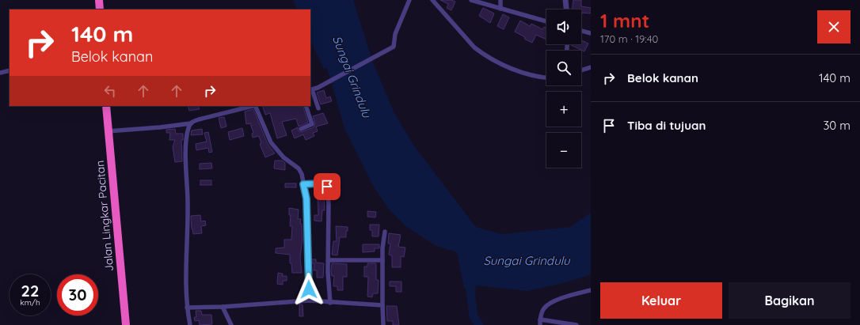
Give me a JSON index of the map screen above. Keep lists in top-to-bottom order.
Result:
{
  "streets": {
    "highway": ["Jalan Lingkar Pacitan"]
  },
  "water": ["Sungai Grindulu"],
  "page": {
    "heading": ["1 mnt", "170 m · 19:40"],
    "map_buttons": ["+", "−"],
    "turn": ["140 m", "Belok kanan"],
    "list": [
      {
        "name": "Belok kanan",
        "value": "140 m"
      },
      {
        "name": "Tiba di tujuan",
        "value": "30 m"
      }
    ],
    "speed": "22 km/h",
    "limit": "30",
    "buttons": ["Keluar", "Bagikan"]
  }
}
